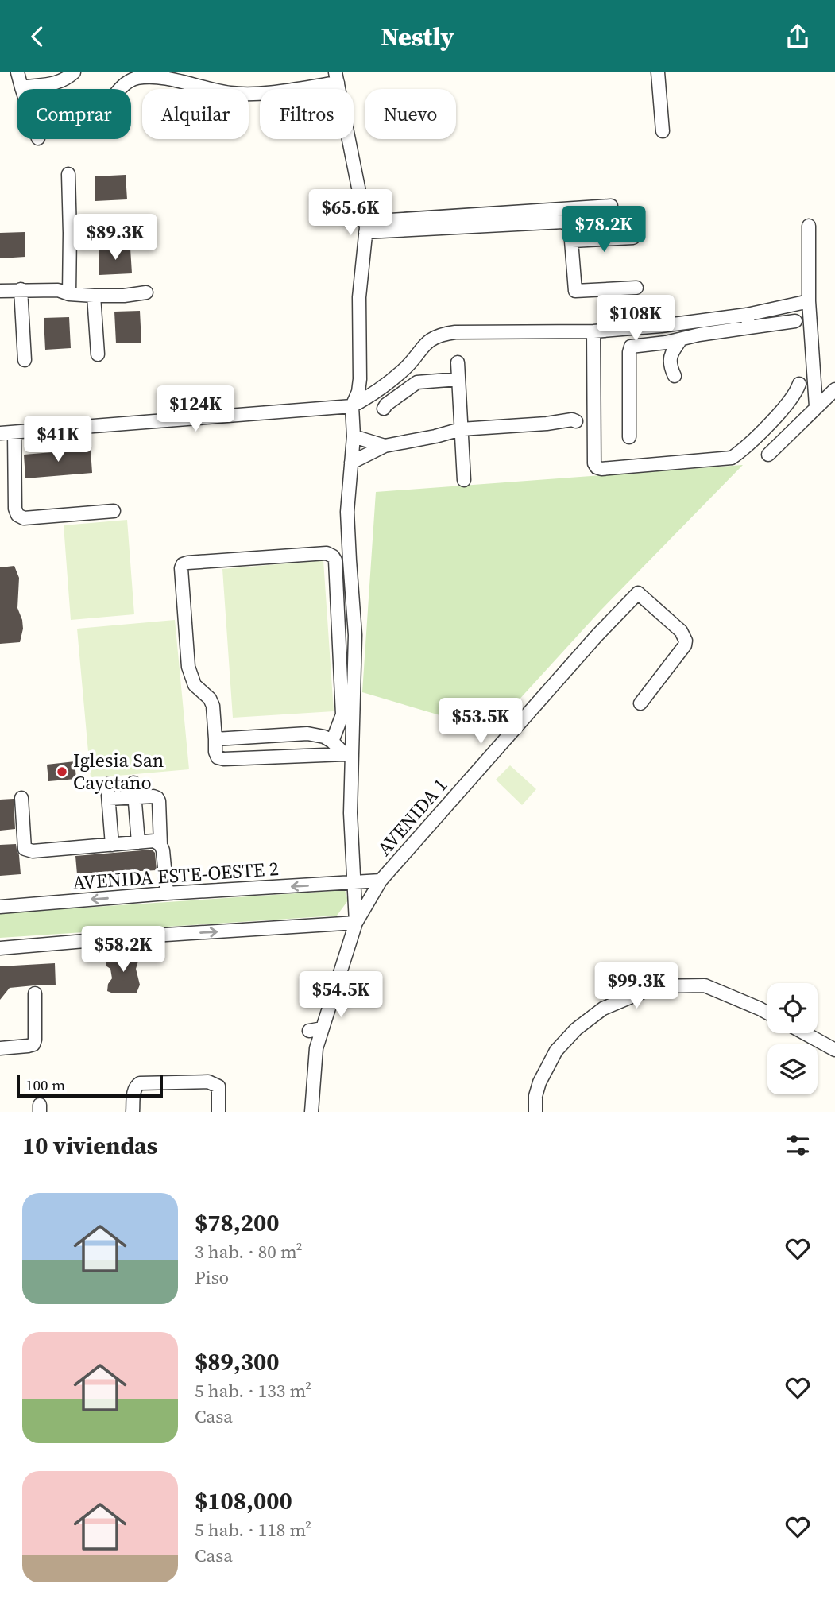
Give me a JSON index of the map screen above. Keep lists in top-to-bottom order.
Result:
{
  "streets": {
    "street": ["AVENIDA 1", "AVENIDA ESTE-OESTE 2"]
  },
  "crossings": [
    ["AVENIDA 1", "AVENIDA ESTE-OESTE 2"]
  ],
  "places": ["Iglesia San Cayetano"],
  "scale_bar": "100 m",
  "page": {
    "header": "Nestly",
    "chip": [
      "Comprar",
      "Alquilar",
      "Filtros",
      "Nuevo"
    ],
    "price": [
      "$65.6K",
      "$78.2K",
      "$89.3K",
      "$108K",
      "$124K",
      "$41K",
      "$53.5K",
      "$58.2K",
      "$99.3K",
      "$54.5K"
    ],
    "scale": "100 m",
    "heading": "10 viviendas",
    "list": [
      {
        "name": "$78,200",
        "note": "3 hab. · 80 m² · Piso"
      },
      {
        "name": "$89,300",
        "note": "5 hab. · 133 m² · Casa"
      },
      {
        "name": "$108,000",
        "note": "5 hab. · 118 m² · Casa"
      }
    ]
  }
}
